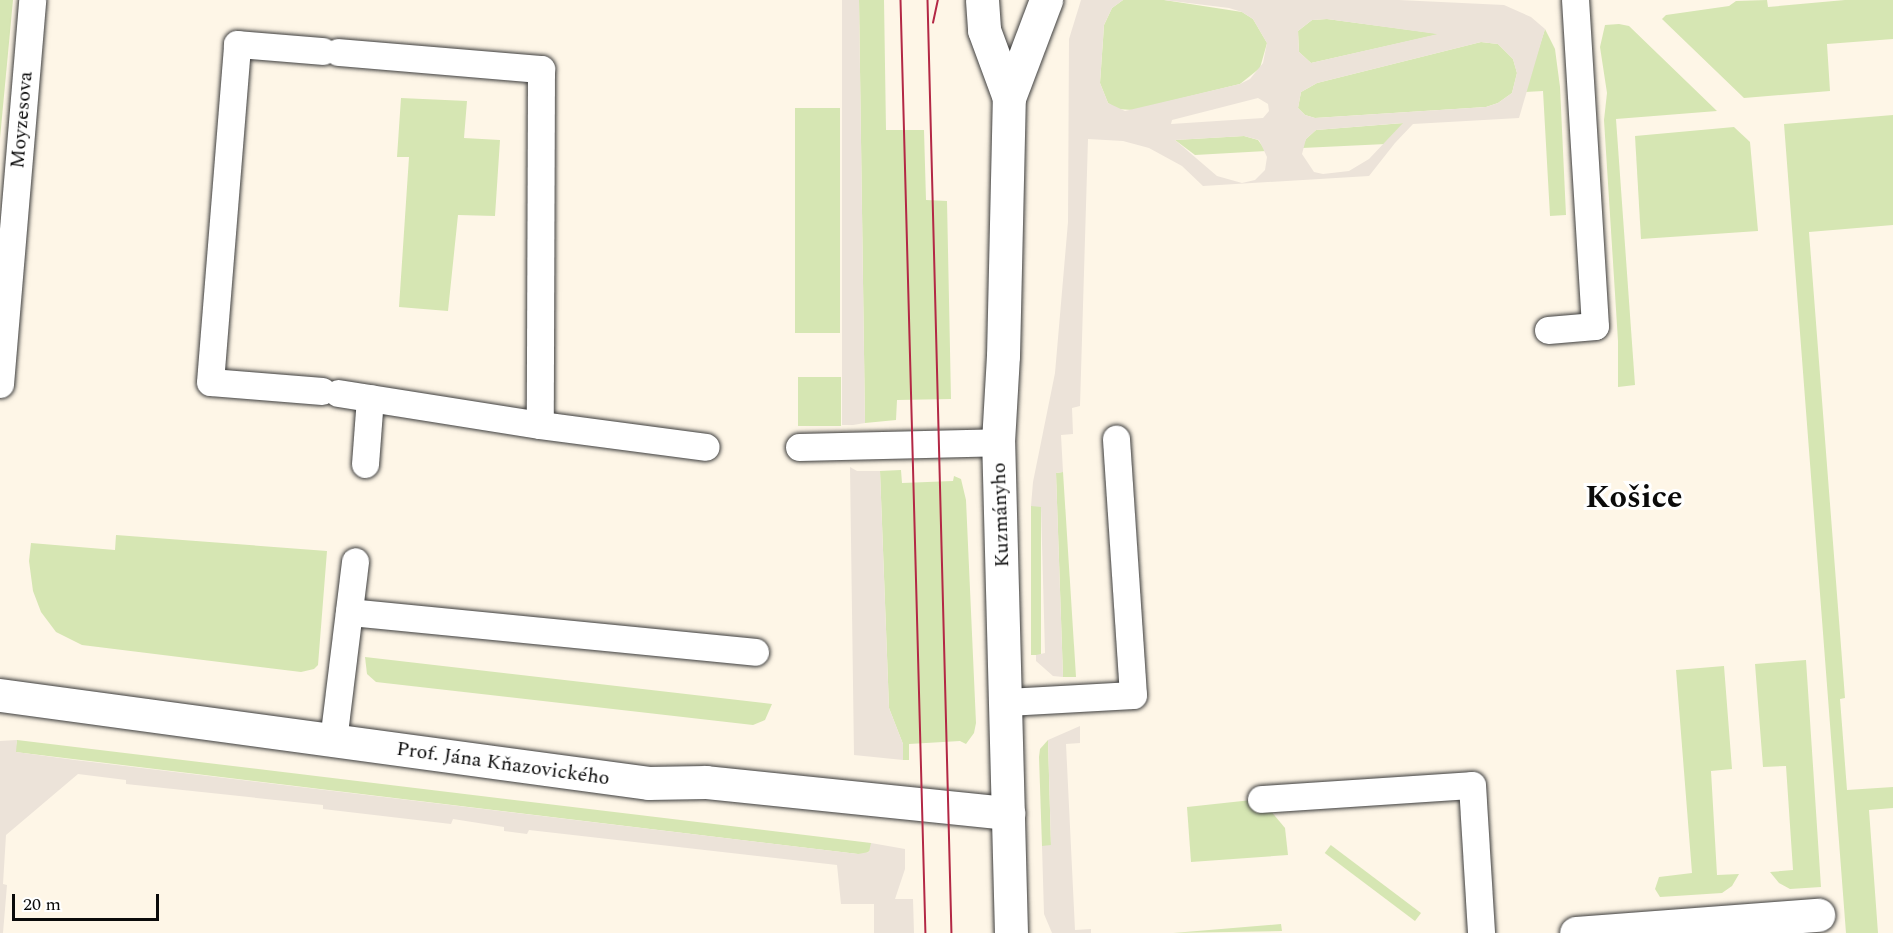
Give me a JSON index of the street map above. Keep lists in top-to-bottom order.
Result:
{
  "streets": {
    "street": ["Kuzmányho", "Prof. Jána Kňazovického"],
    "lane": ["Moyzesova"]
  },
  "crossings": [
    ["Kuzmányho", "Prof. Jána Kňazovického"]
  ],
  "districts": ["Košice"],
  "scale_bar": "20 m"
}
